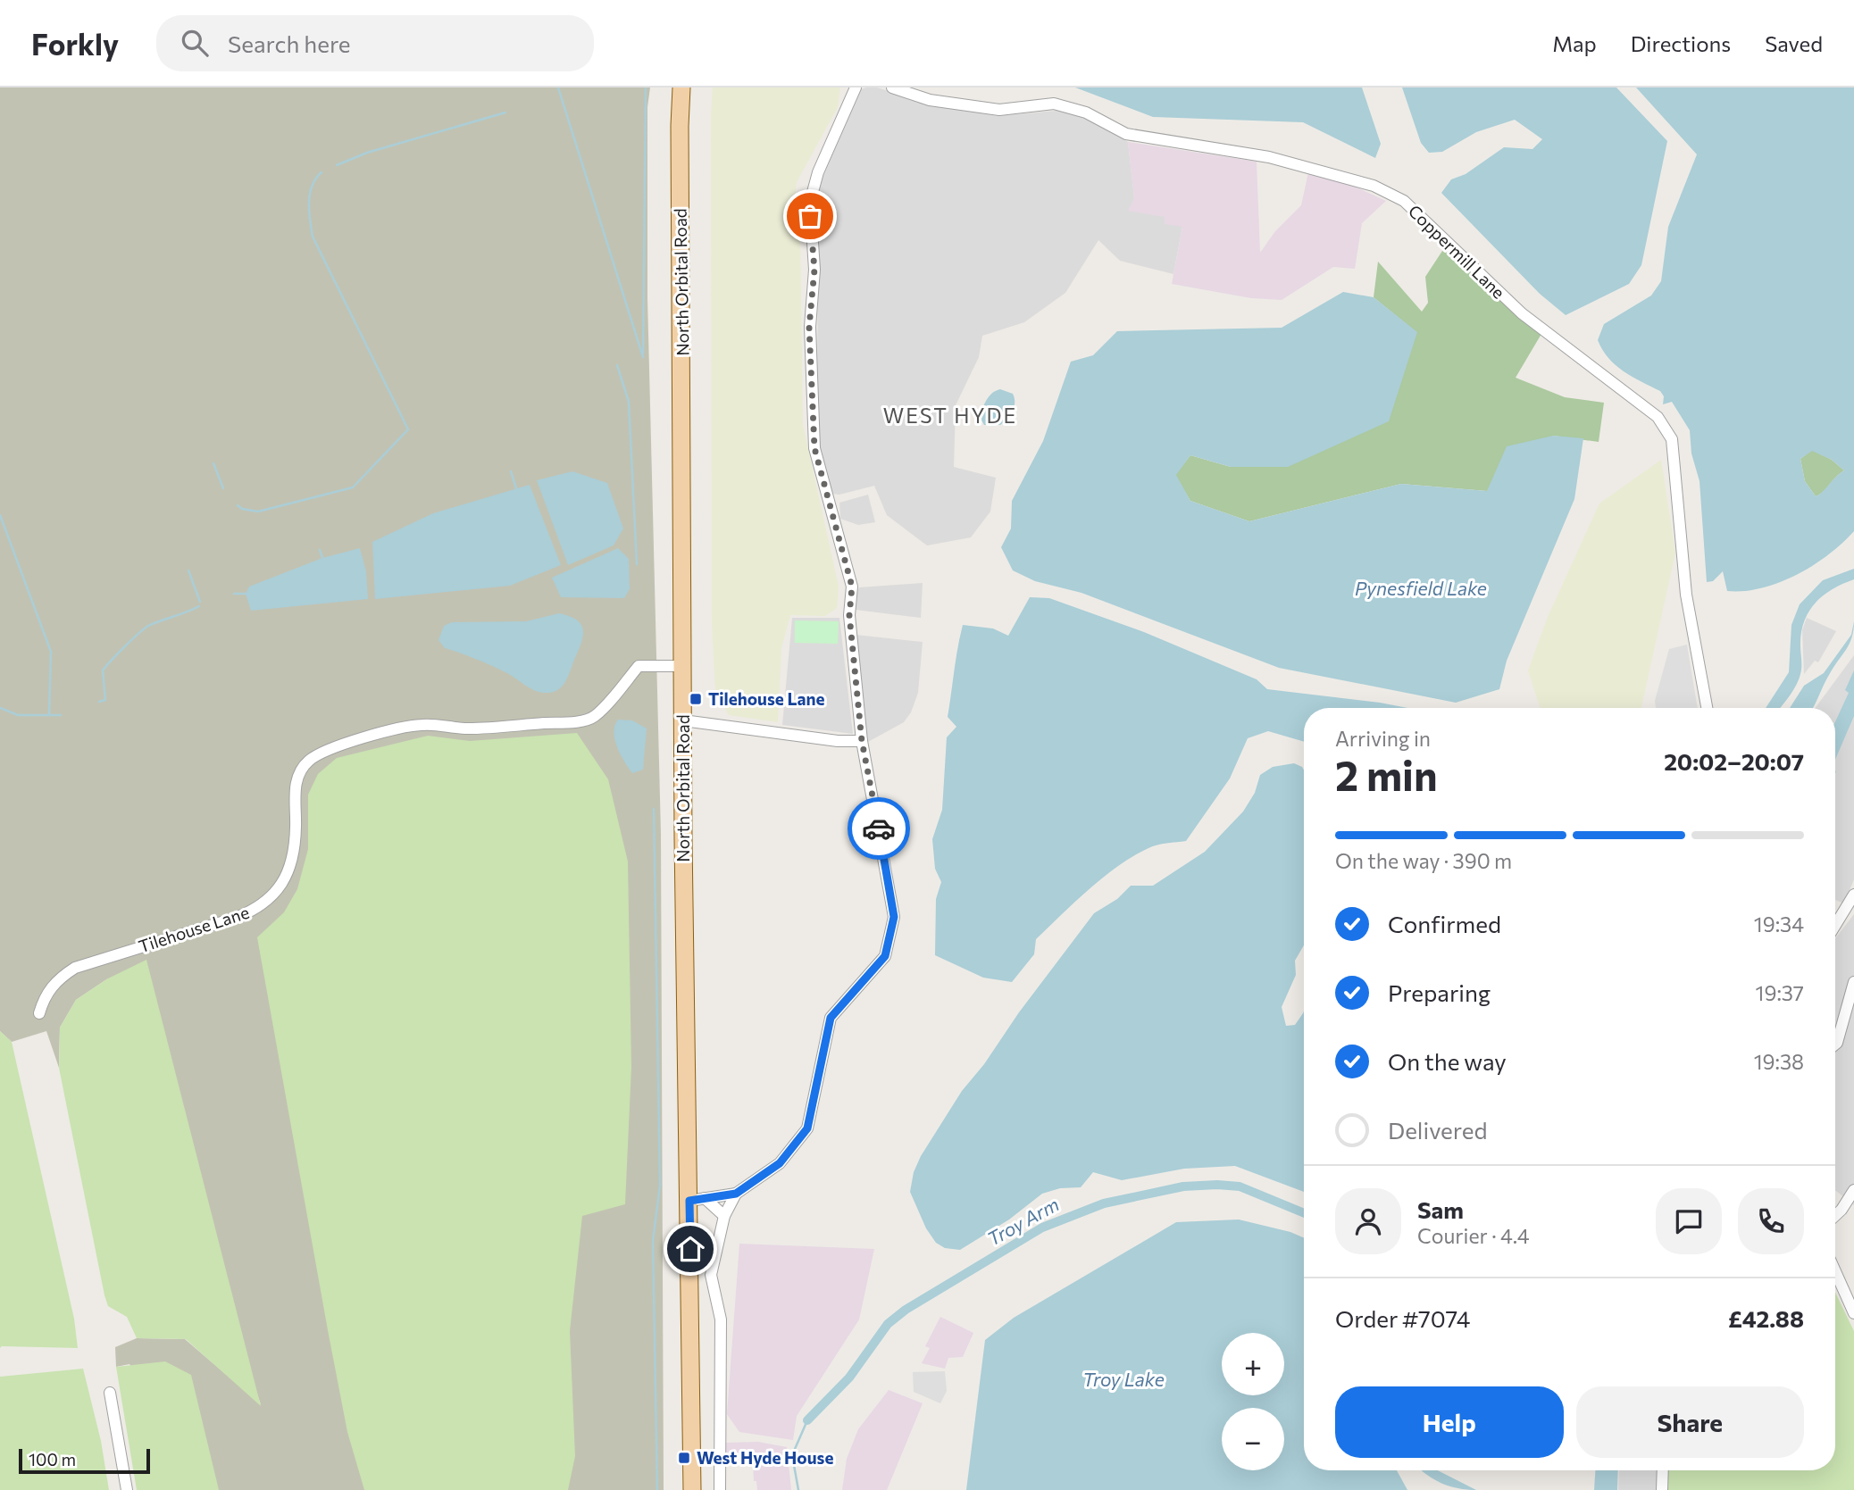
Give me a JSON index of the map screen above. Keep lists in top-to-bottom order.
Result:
{
  "streets": {
    "main road": ["North Orbital Road"],
    "street": ["Coppermill Lane", "Tilehouse Lane"]
  },
  "crossings": [
    ["North Orbital Road", "Tilehouse Lane"]
  ],
  "districts": ["WEST HYDE"],
  "water": ["Pynesfield Lake", "Troy Arm", "Troy Lake"],
  "places": {
    "transit": ["Tilehouse Lane", "West Hyde House"]
  },
  "scale_bar": "100 m",
  "page": {
    "header": "Forkly",
    "search": "Search here",
    "nav": ["Map", "Directions", "Saved"],
    "heading": ["2 min", "Arriving in", "20:02–20:07"],
    "panel": [
      "Sam",
      "Courier · 4.4",
      "Order #7074",
      "£42.88"
    ],
    "bar": "On the way · 390 m",
    "list": [
      ["Confirmed", "19:34"],
      ["Preparing", "19:37"],
      ["On the way", "19:38"],
      "Delivered"
    ],
    "map_buttons": ["+", "−"],
    "buttons": ["Help", "Share"],
    "scale": "100 m"
  }
}
